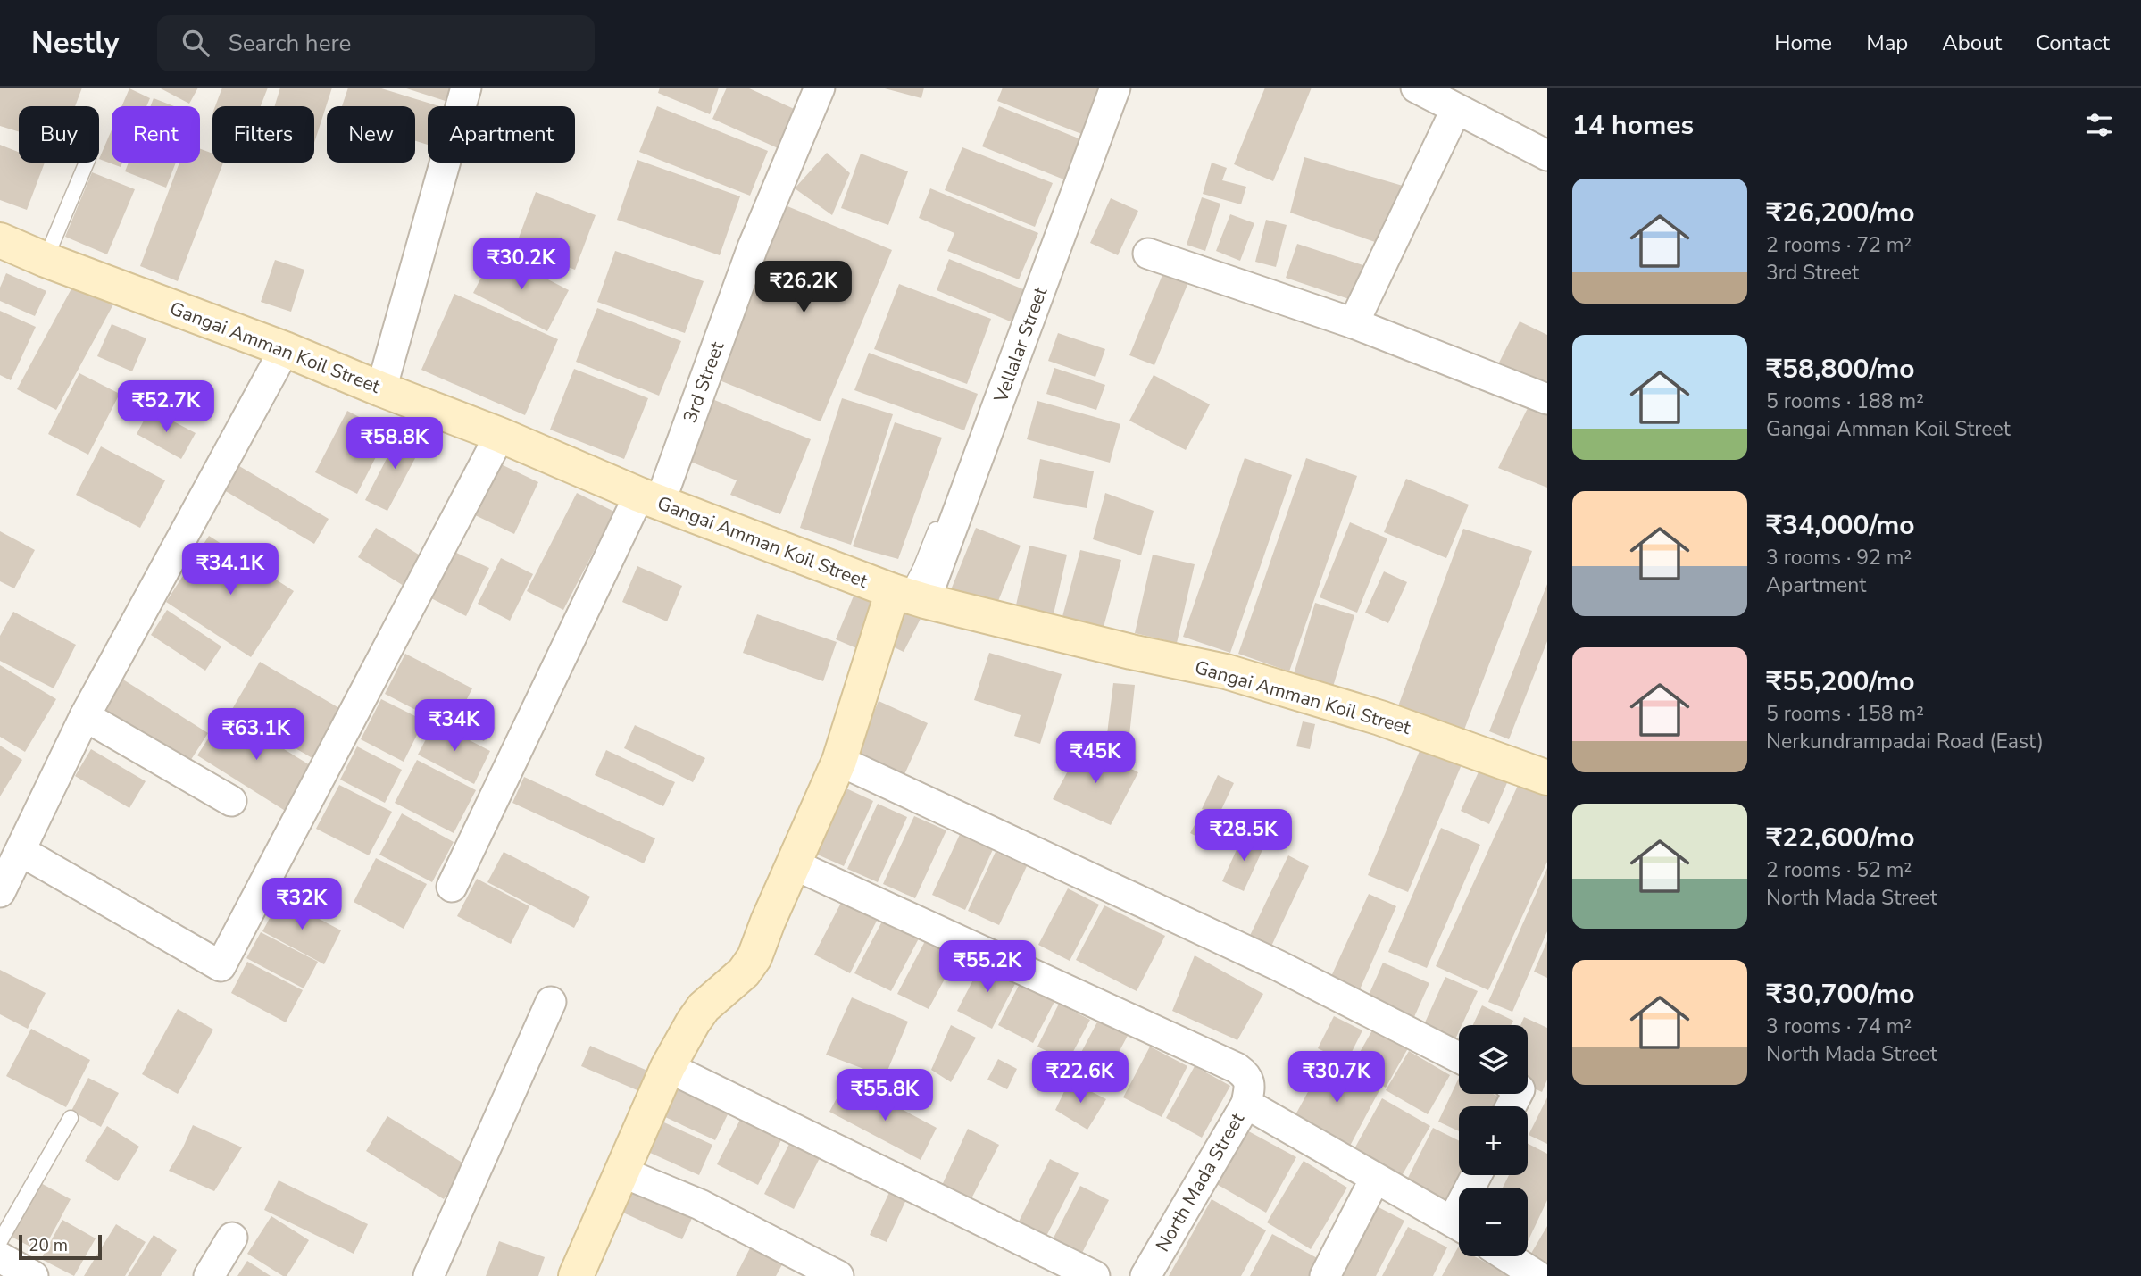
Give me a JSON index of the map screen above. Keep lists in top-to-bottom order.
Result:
{
  "streets": {
    "street": [
      "Vellalar Street",
      "Gangai Amman Koil Street",
      "3rd Street",
      "North Mada Street"
    ]
  },
  "crossings": [
    ["Vellalar Street", "Gangai Amman Koil Street"],
    ["Gangai Amman Koil Street", "3rd Street"]
  ],
  "scale_bar": "20 m",
  "page": {
    "header": "Nestly",
    "search": "Search here",
    "nav": [
      "Home",
      "Map",
      "About",
      "Contact"
    ],
    "heading": "14 homes",
    "chip": [
      "Buy",
      "Rent",
      "Filters",
      "New",
      "Apartment"
    ],
    "list": [
      {
        "name": "₹26,200/mo",
        "note": "2 rooms · 72 m² · 3rd Street"
      },
      {
        "name": "₹58,800/mo",
        "note": "5 rooms · 188 m² · Gangai Amman Koil Street"
      },
      {
        "name": "₹34,000/mo",
        "note": "3 rooms · 92 m² · Apartment"
      },
      {
        "name": "₹55,200/mo",
        "note": "5 rooms · 158 m² · Nerkundrampadai Road (East)"
      },
      {
        "name": "₹22,600/mo",
        "note": "2 rooms · 52 m² · North Mada Street"
      },
      {
        "name": "₹30,700/mo",
        "note": "3 rooms · 74 m² · North Mada Street"
      }
    ],
    "price": [
      "₹30.2K",
      "₹26.2K",
      "₹52.7K",
      "₹58.8K",
      "₹34.1K",
      "₹34K",
      "₹63.1K",
      "₹45K",
      "₹28.5K",
      "₹32K",
      "₹55.2K",
      "₹22.6K",
      "₹30.7K",
      "₹55.8K"
    ],
    "map_buttons": ["+", "−"],
    "scale": "20 m"
  }
}
